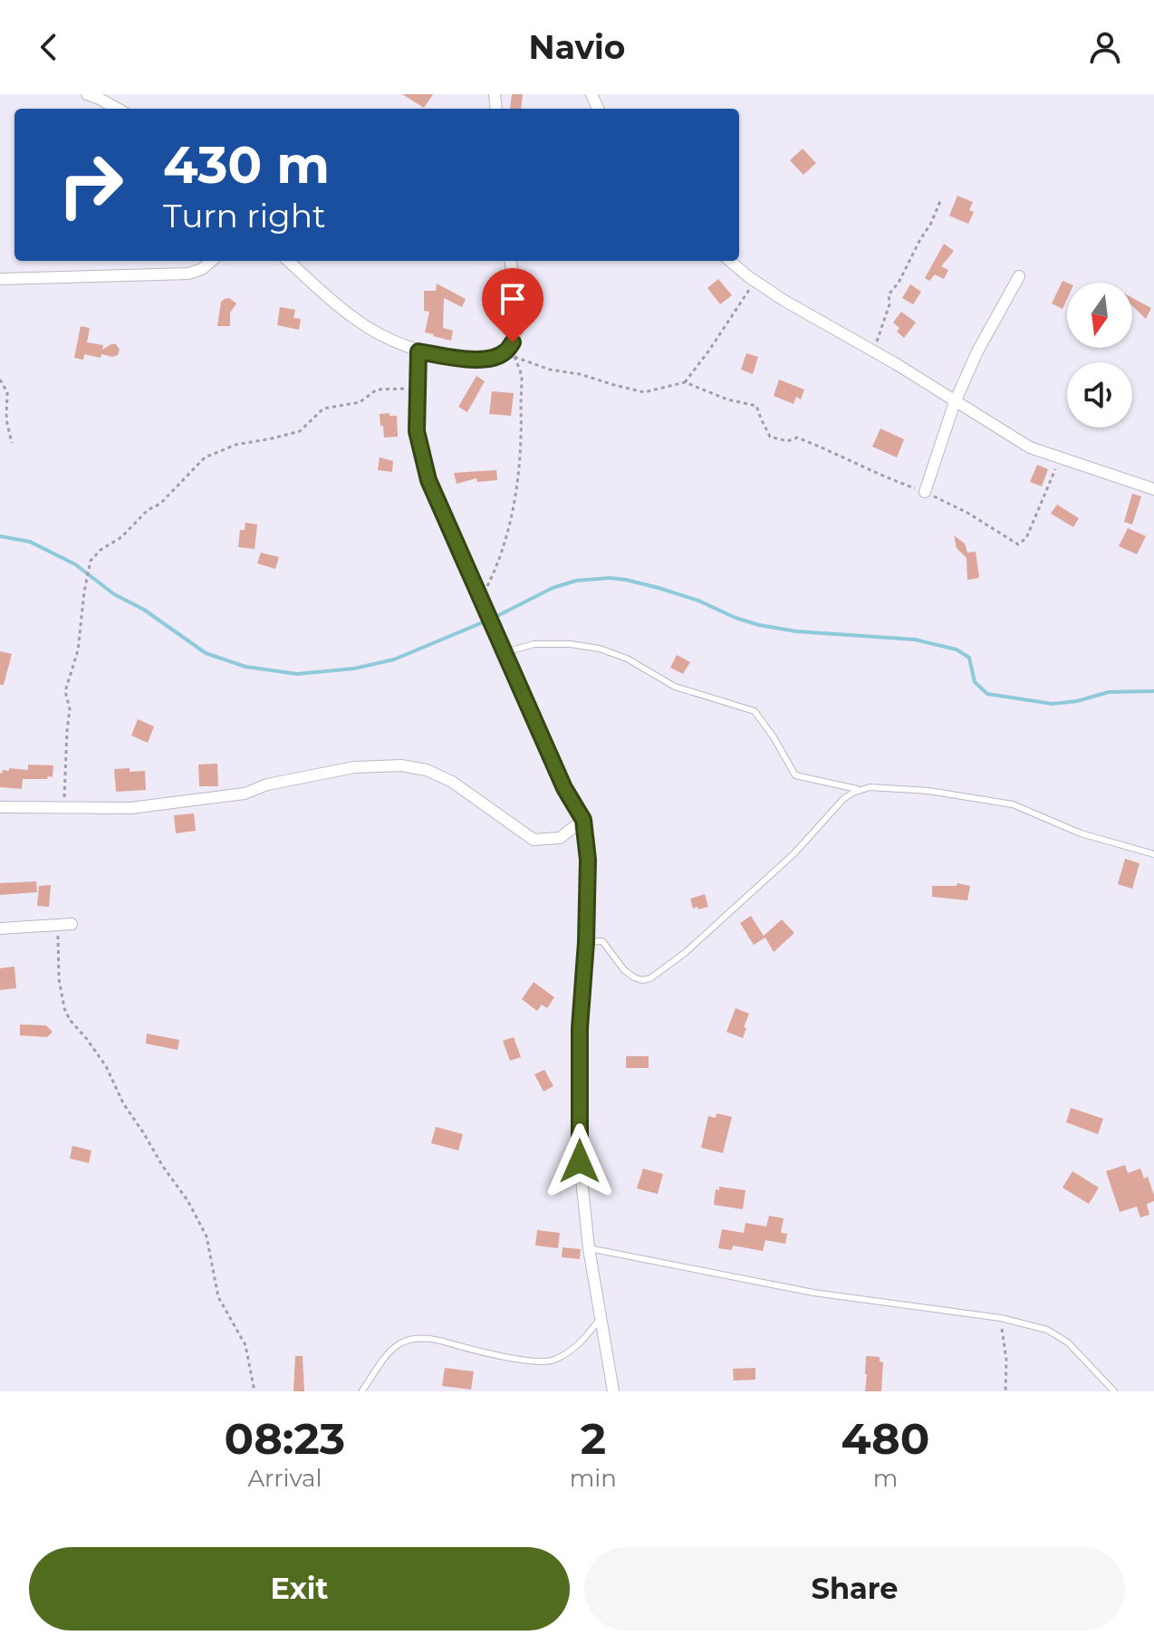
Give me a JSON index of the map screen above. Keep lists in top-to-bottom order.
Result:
{
  "north": "bottom",
  "page": {
    "header": "Navio",
    "turn": ["430 m", "Turn right"],
    "eta": [
      "08:23",
      "Arrival",
      "2",
      "min",
      "480",
      "m"
    ],
    "buttons": ["Exit", "Share"]
  }
}
